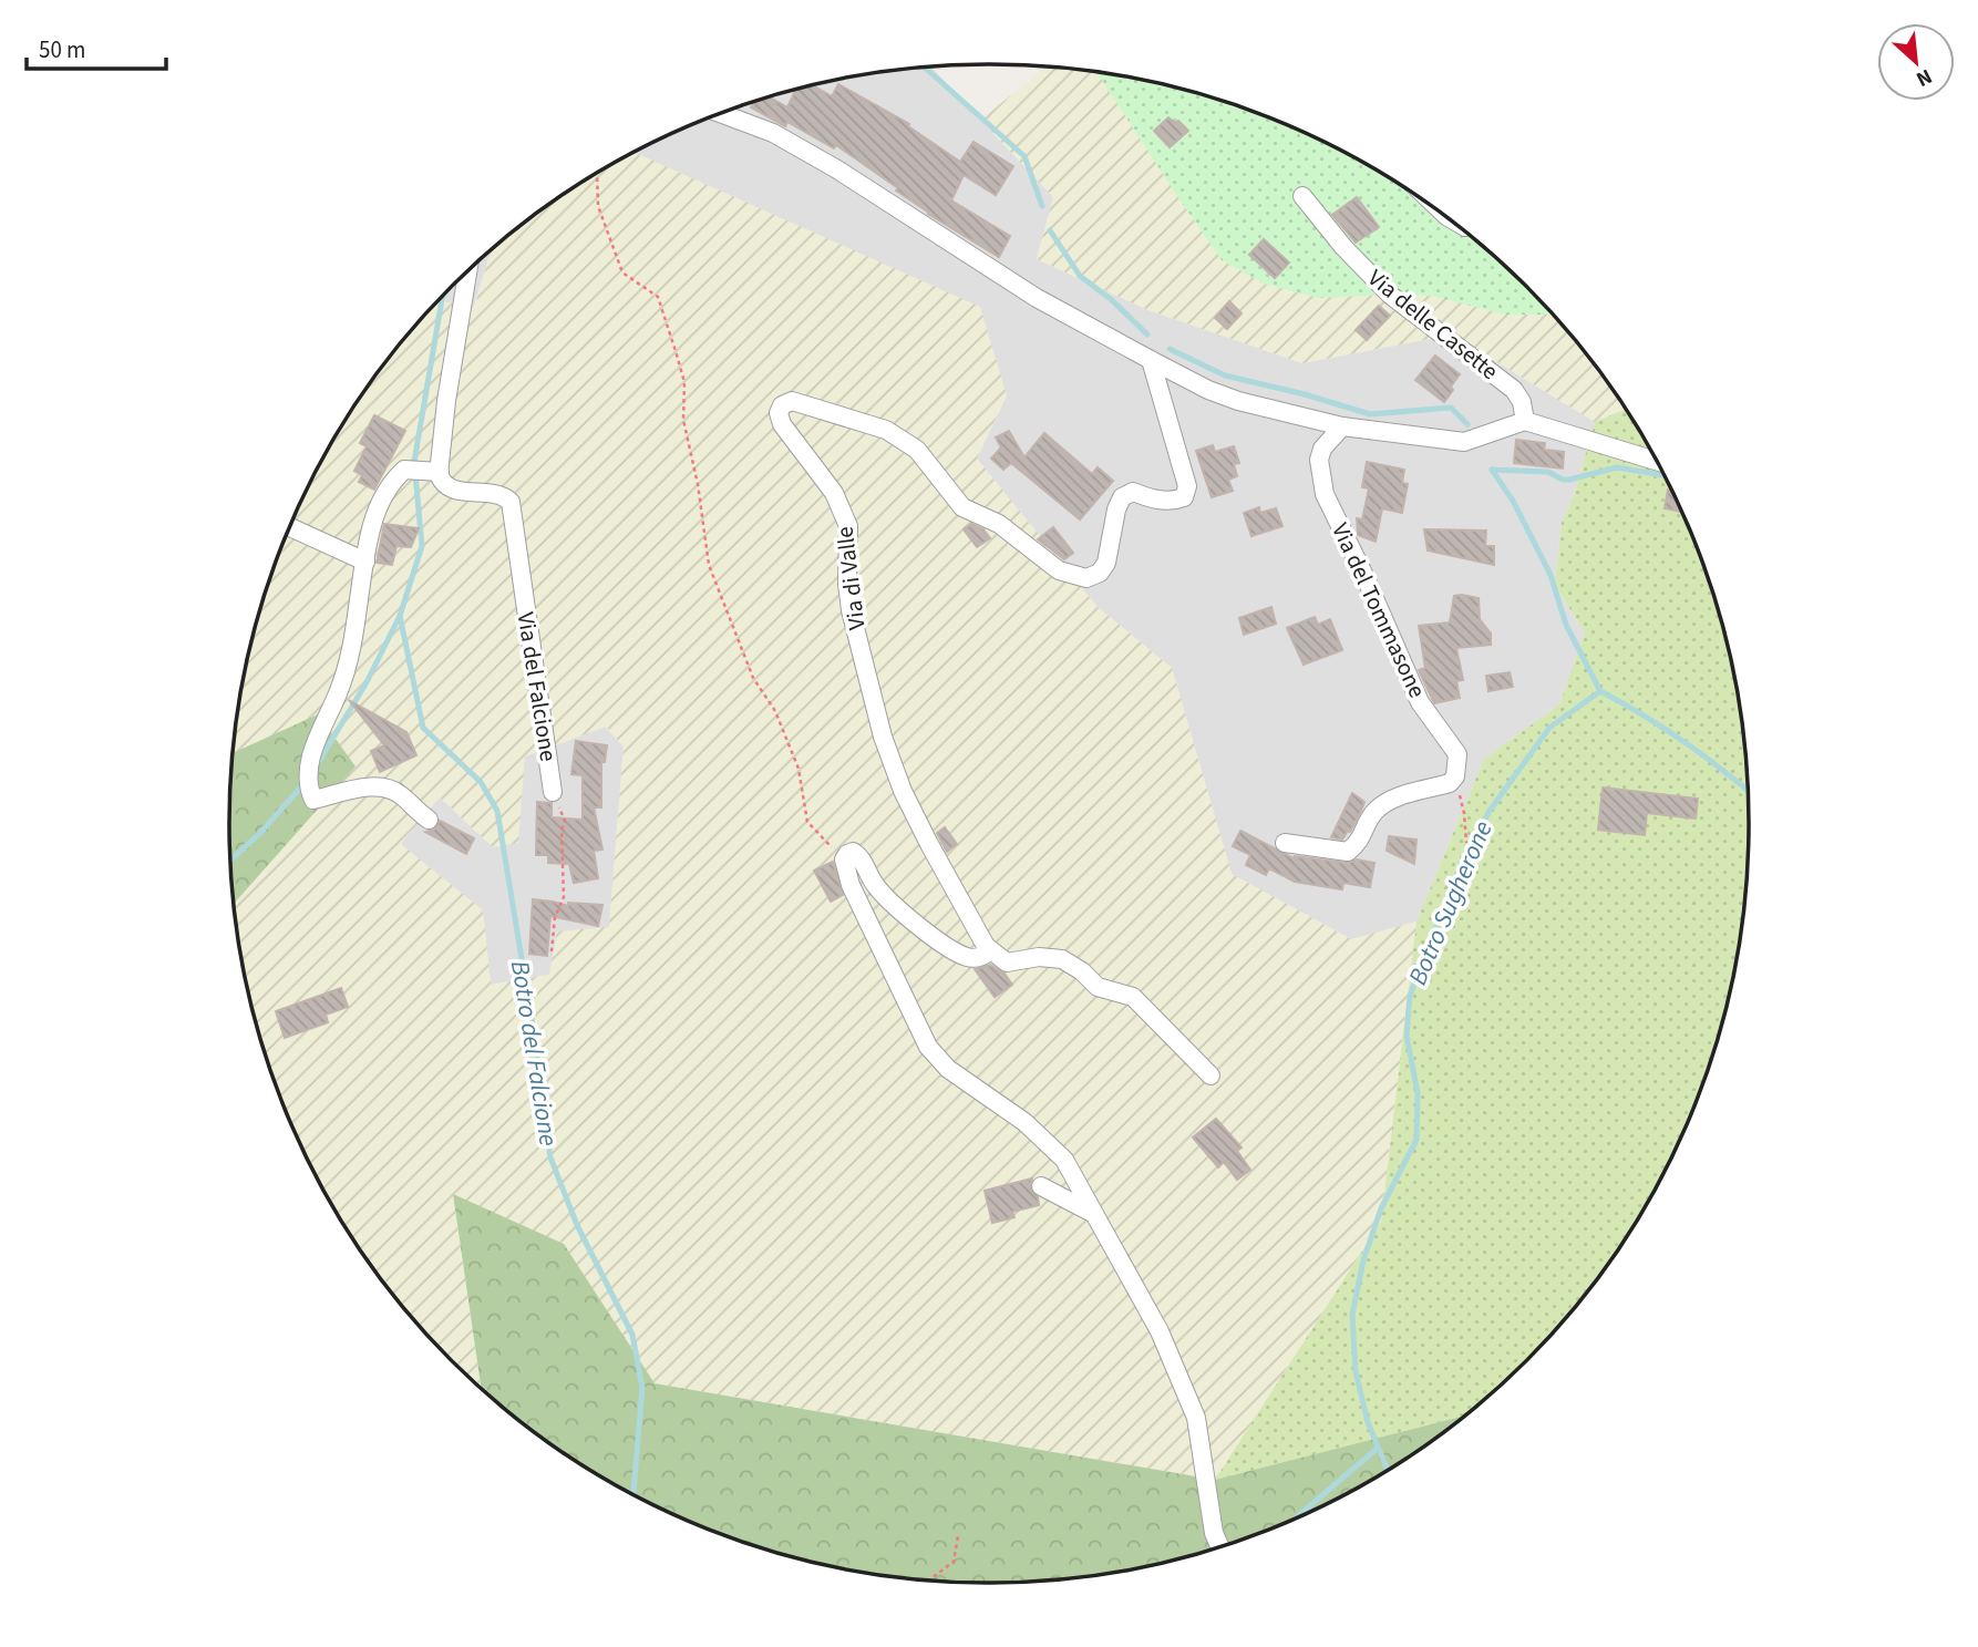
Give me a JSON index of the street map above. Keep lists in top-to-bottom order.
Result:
{
  "streets": {
    "street": [
      "Via delle Casette",
      "Via di Valle",
      "Via del Tommasone",
      "Via del Falcione"
    ]
  },
  "water": ["Botro Sugherone", "Botro del Falcione"],
  "scale_bar": "50 m",
  "north": "bottom right"
}
